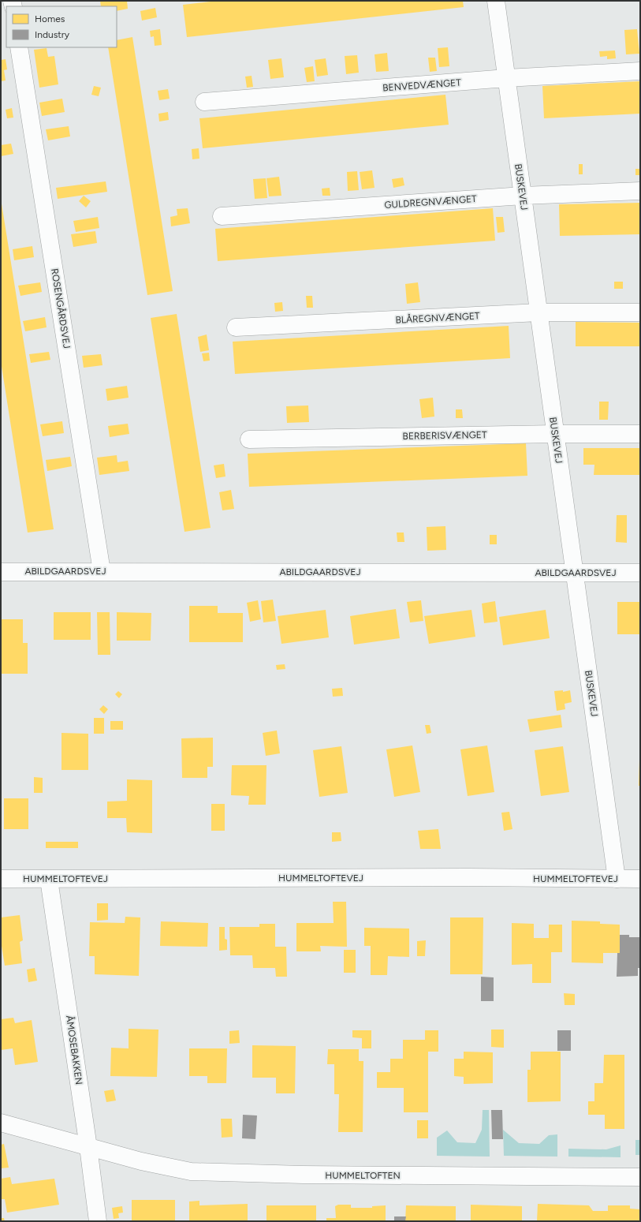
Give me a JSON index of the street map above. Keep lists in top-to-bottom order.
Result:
{
  "streets": {
    "street": [
      "BENVEDVÆNGET",
      "BUSKEVEJ",
      "GULDREGNVÆNGET",
      "ROSENGÅRDSVEJ",
      "BLÅREGNVÆNGET",
      "BERBERISVÆNGET",
      "ABILDGAARDSVEJ",
      "HUMMELTOFTEVEJ",
      "ÅMOSEBAKKEN",
      "HUMMELTOFTEN"
    ]
  },
  "crossings": [
    ["BENVEDVÆNGET", "BUSKEVEJ"],
    ["BUSKEVEJ", "GULDREGNVÆNGET"],
    ["BUSKEVEJ", "BLÅREGNVÆNGET"],
    ["BUSKEVEJ", "BERBERISVÆNGET"],
    ["BUSKEVEJ", "ABILDGAARDSVEJ"],
    ["BUSKEVEJ", "HUMMELTOFTEVEJ"],
    ["ROSENGÅRDSVEJ", "ABILDGAARDSVEJ"],
    ["HUMMELTOFTEVEJ", "ÅMOSEBAKKEN"],
    ["ÅMOSEBAKKEN", "HUMMELTOFTEN"]
  ],
  "legend": ["Homes", "Industry"]
}
